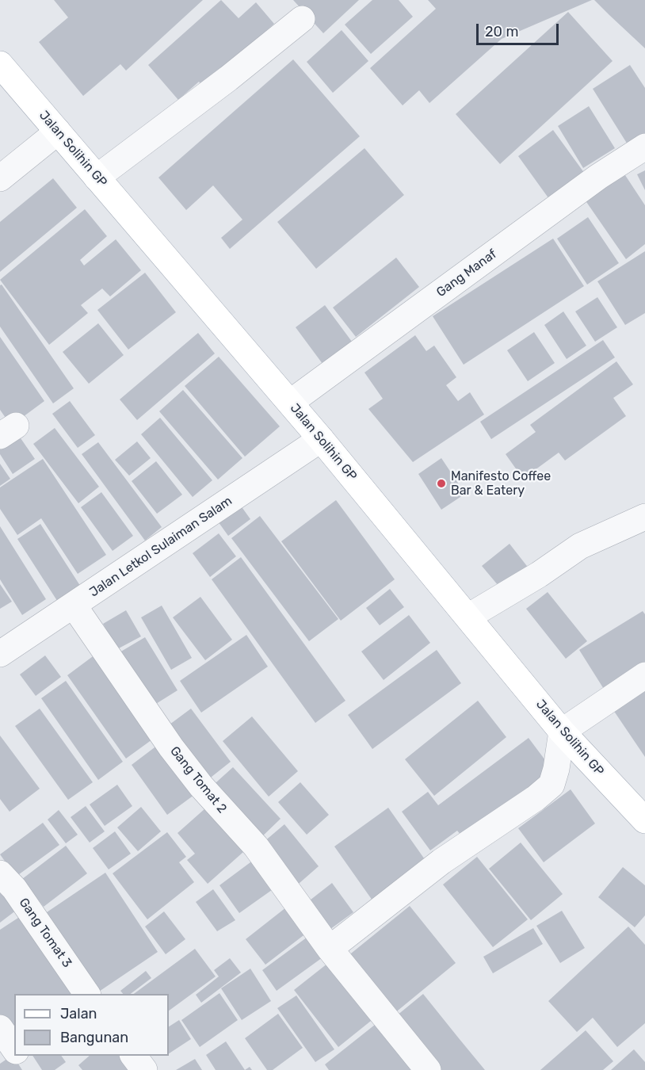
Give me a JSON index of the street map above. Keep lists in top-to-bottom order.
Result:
{
  "streets": {
    "main road": ["Jalan Solihin GP"],
    "street": [
      "Gang Manaf",
      "Jalan Letkol Sulaiman Salam",
      "Gang Tomat 2",
      "Gang Tomat 3"
    ]
  },
  "crossings": [
    ["Jalan Solihin GP", "Gang Manaf"],
    ["Jalan Solihin GP", "Jalan Letkol Sulaiman Salam"],
    ["Jalan Letkol Sulaiman Salam", "Gang Tomat 2"]
  ],
  "places": ["Manifesto Coffee Bar & Eatery"],
  "legend": ["Jalan", "Bangunan"],
  "scale_bar": "20 m"
}
